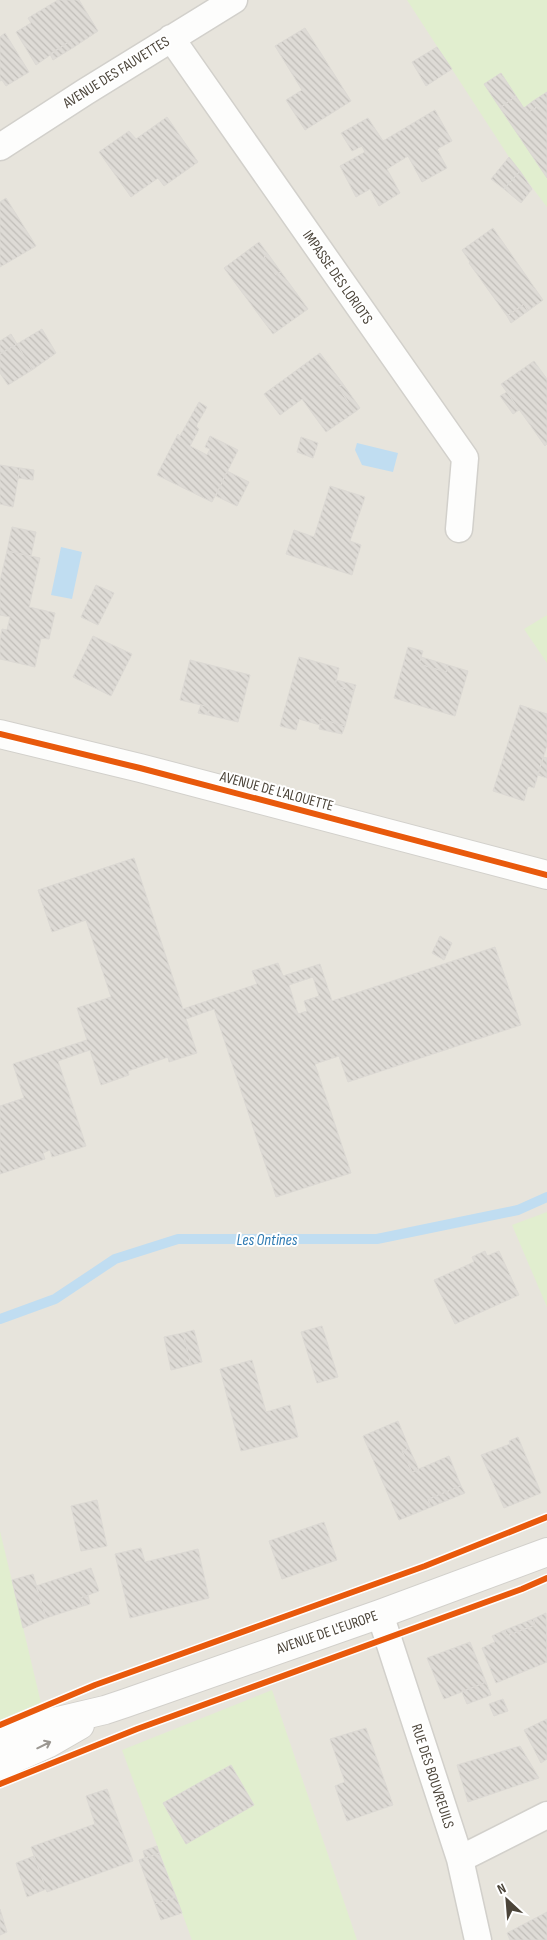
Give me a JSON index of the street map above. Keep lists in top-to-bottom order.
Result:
{
  "streets": {
    "street": [
      "AVENUE DES FAUVETTES",
      "IMPASSE DES LORIOTS",
      "AVENUE DE L'ALOUETTE",
      "AVENUE DE L'EUROPE",
      "RUE DES BOUVREUILS"
    ]
  },
  "crossings": [
    ["AVENUE DES FAUVETTES", "IMPASSE DES LORIOTS"],
    ["AVENUE DE L'EUROPE", "RUE DES BOUVREUILS"]
  ],
  "water": ["Les Ontines"],
  "north": "top left"
}
